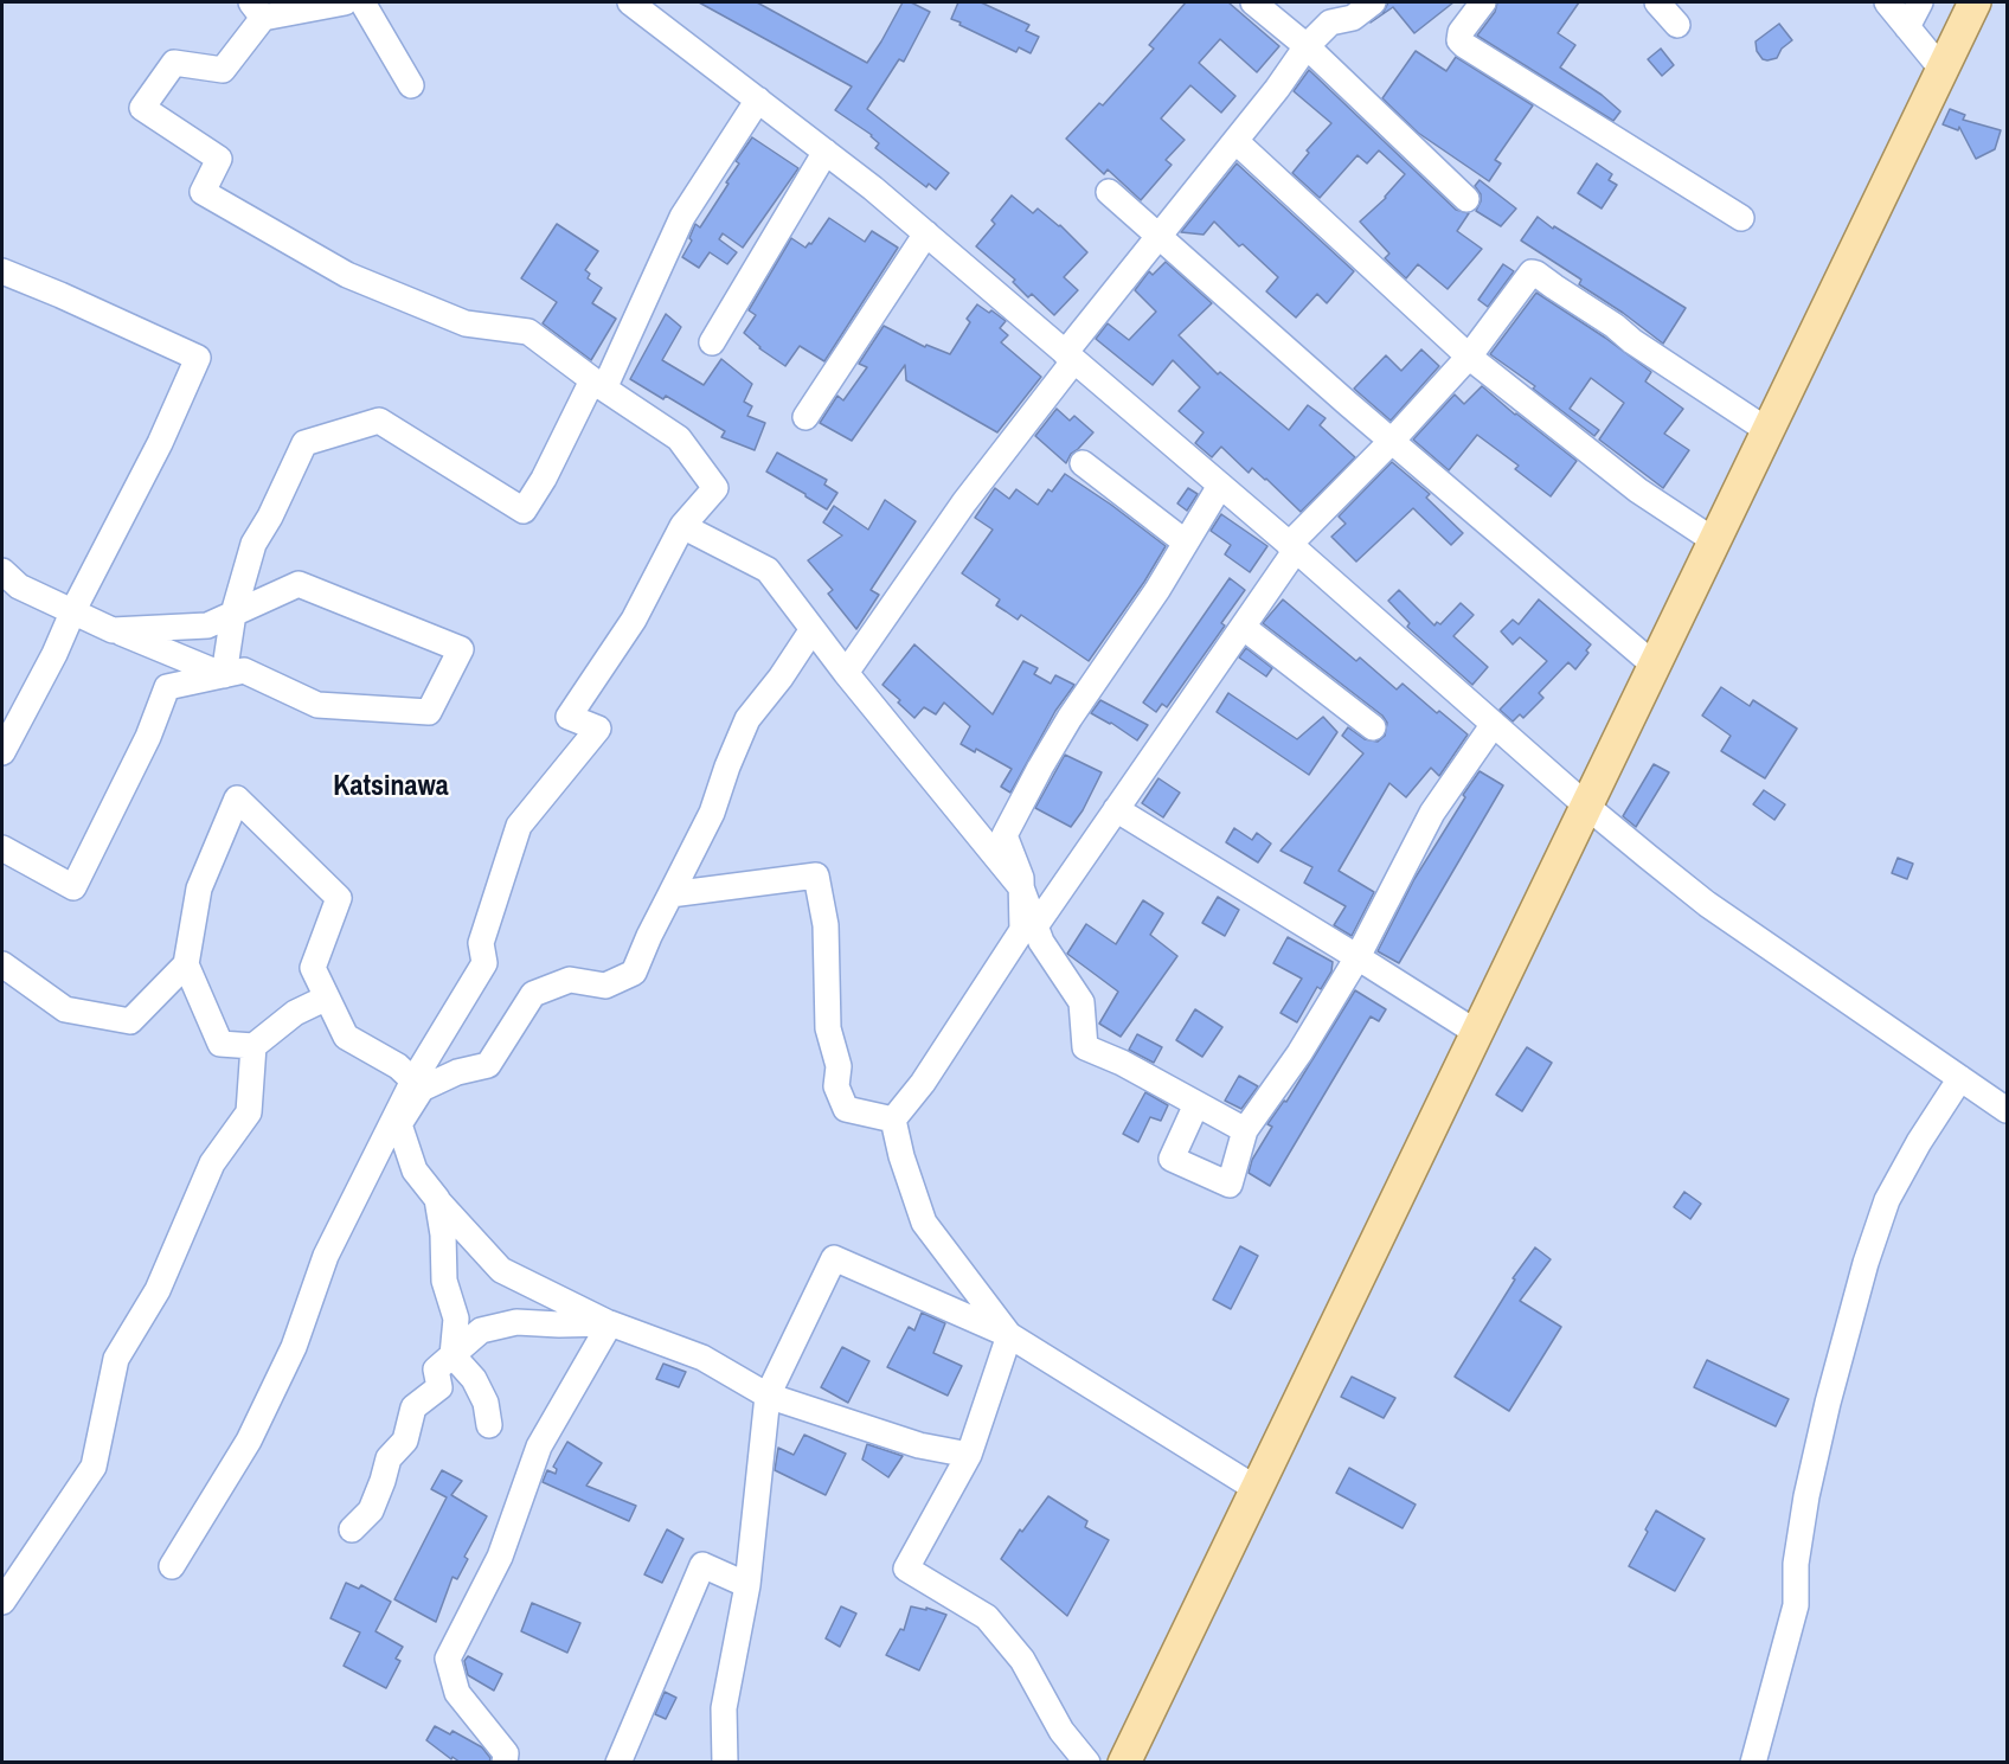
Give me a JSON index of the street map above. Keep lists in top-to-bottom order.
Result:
{
  "districts": ["Katsinawa"]
}
